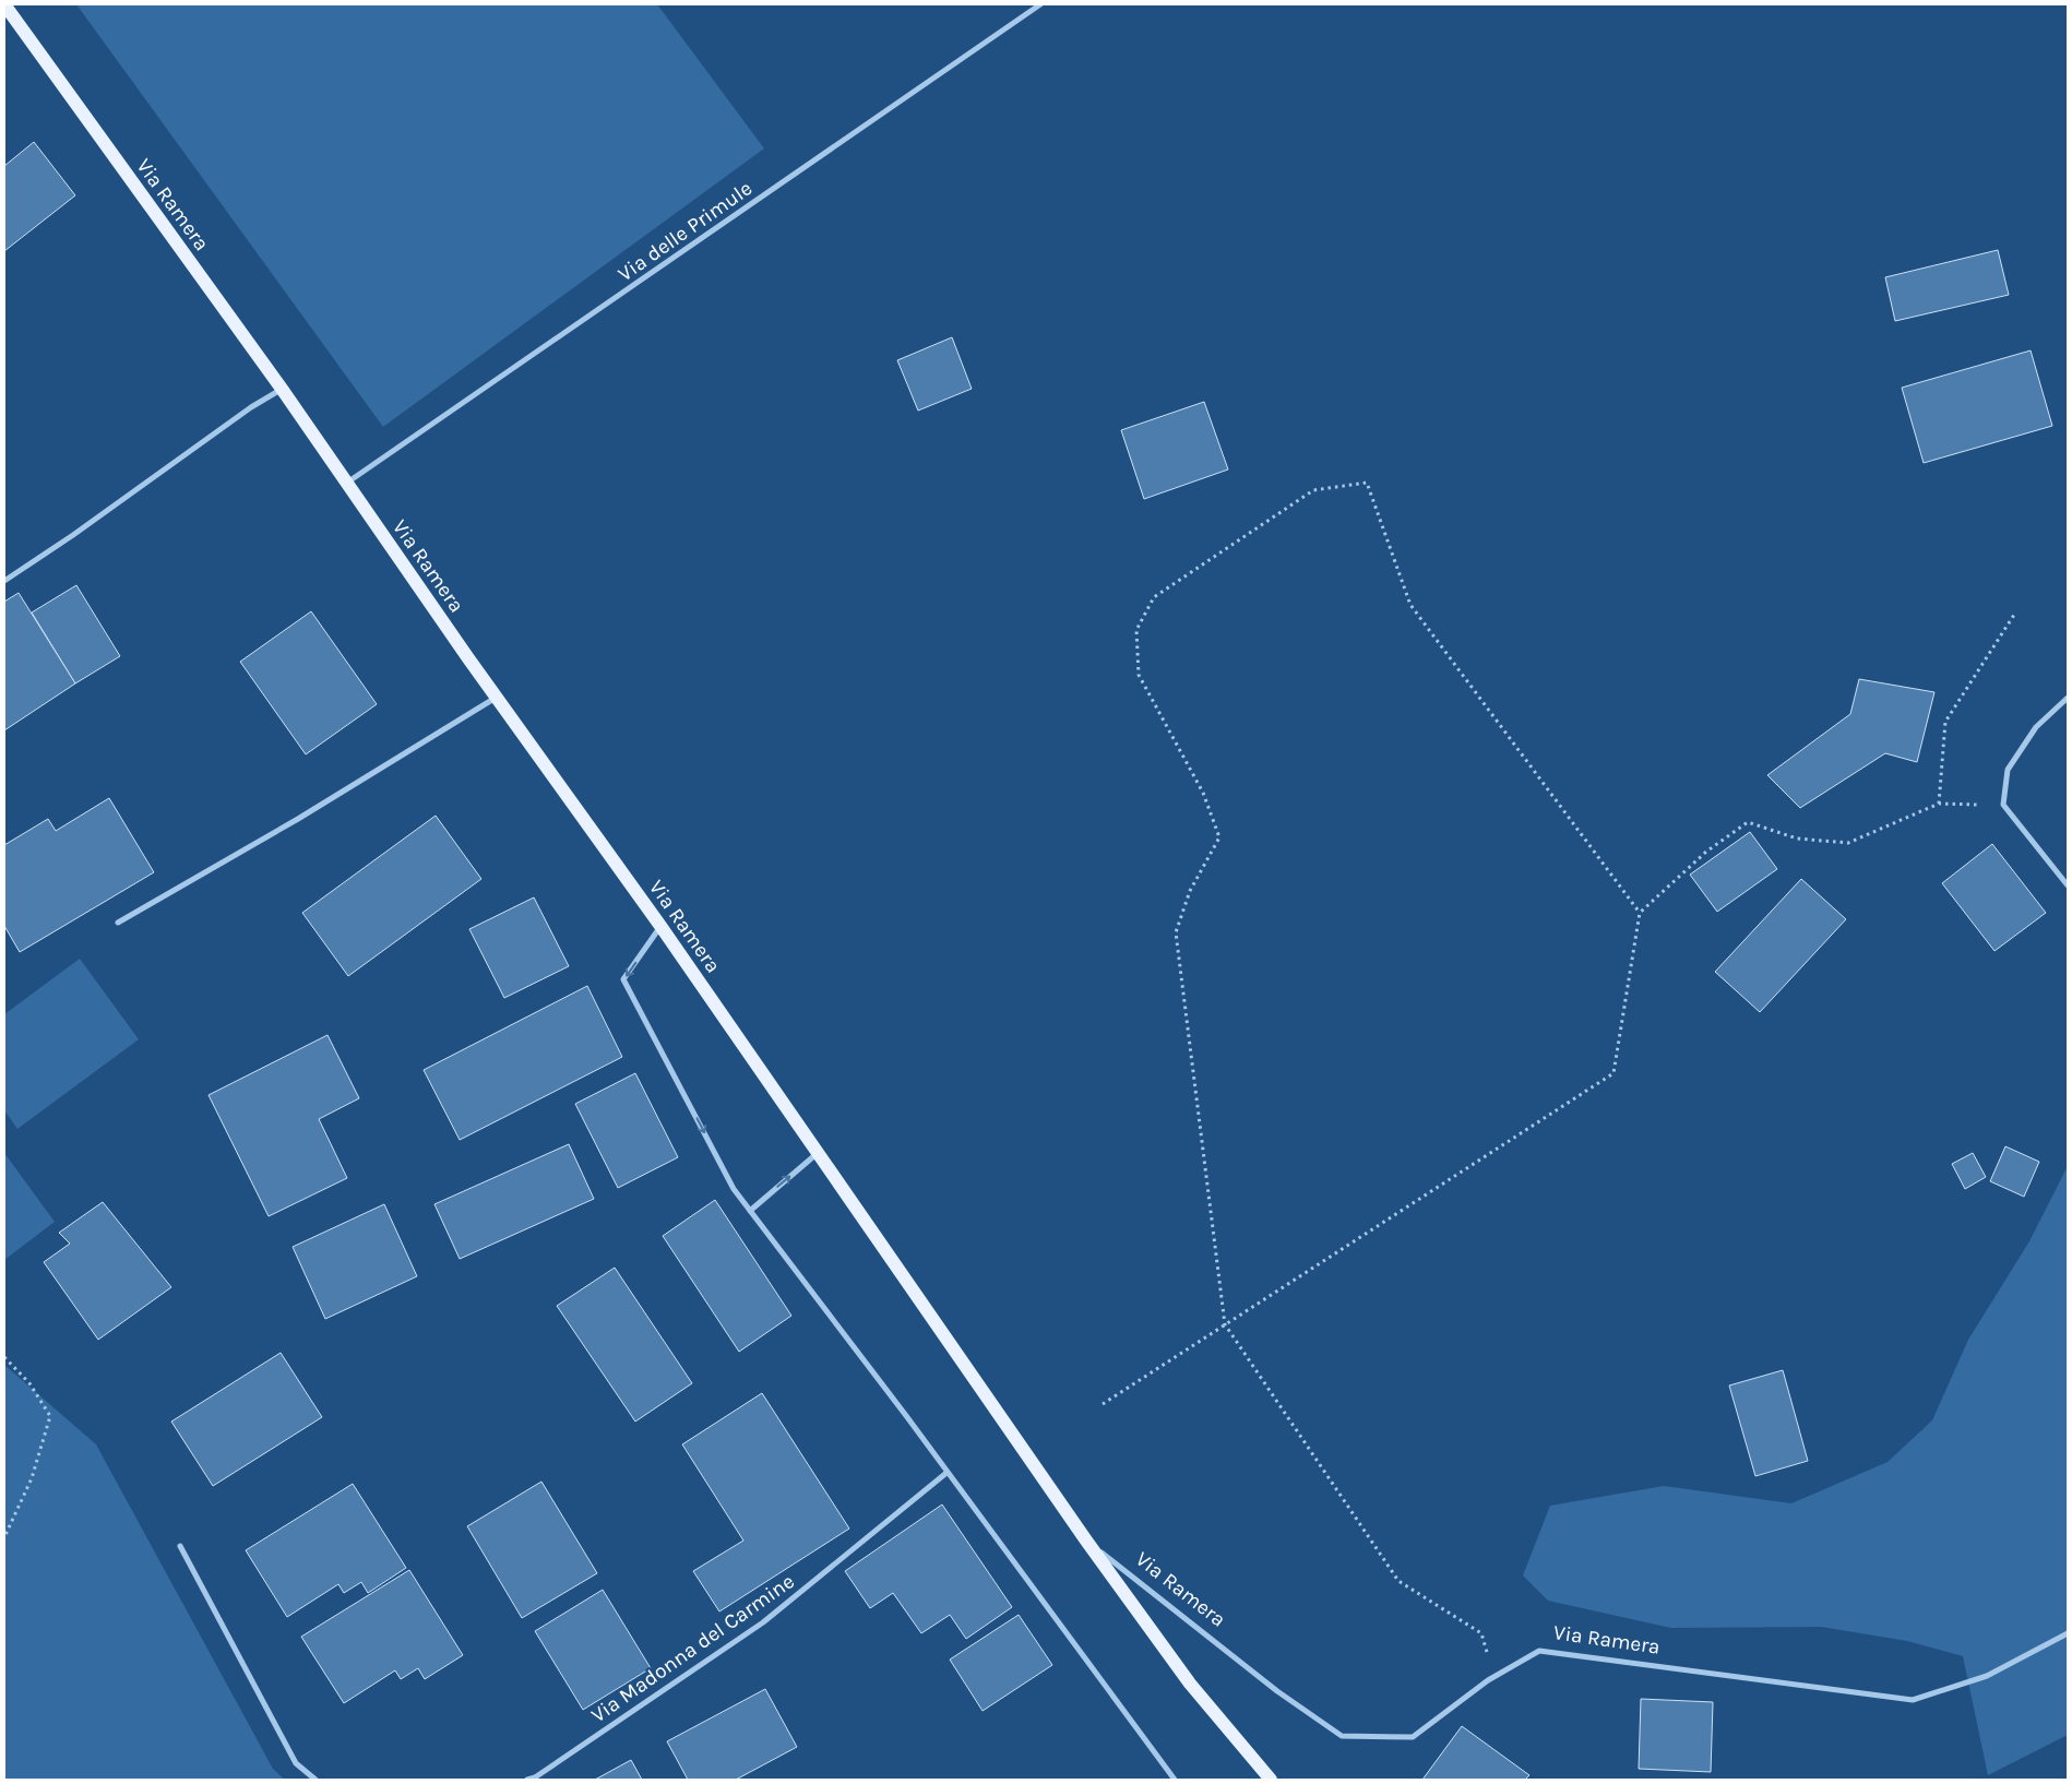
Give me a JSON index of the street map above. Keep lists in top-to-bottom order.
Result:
{
  "streets": {
    "main road": ["Via Ramera"],
    "street": ["Via delle Primule", "Via Madonna del Carmine"]
  },
  "crossings": [
    ["Via Ramera", "Via delle Primule"]
  ]
}
